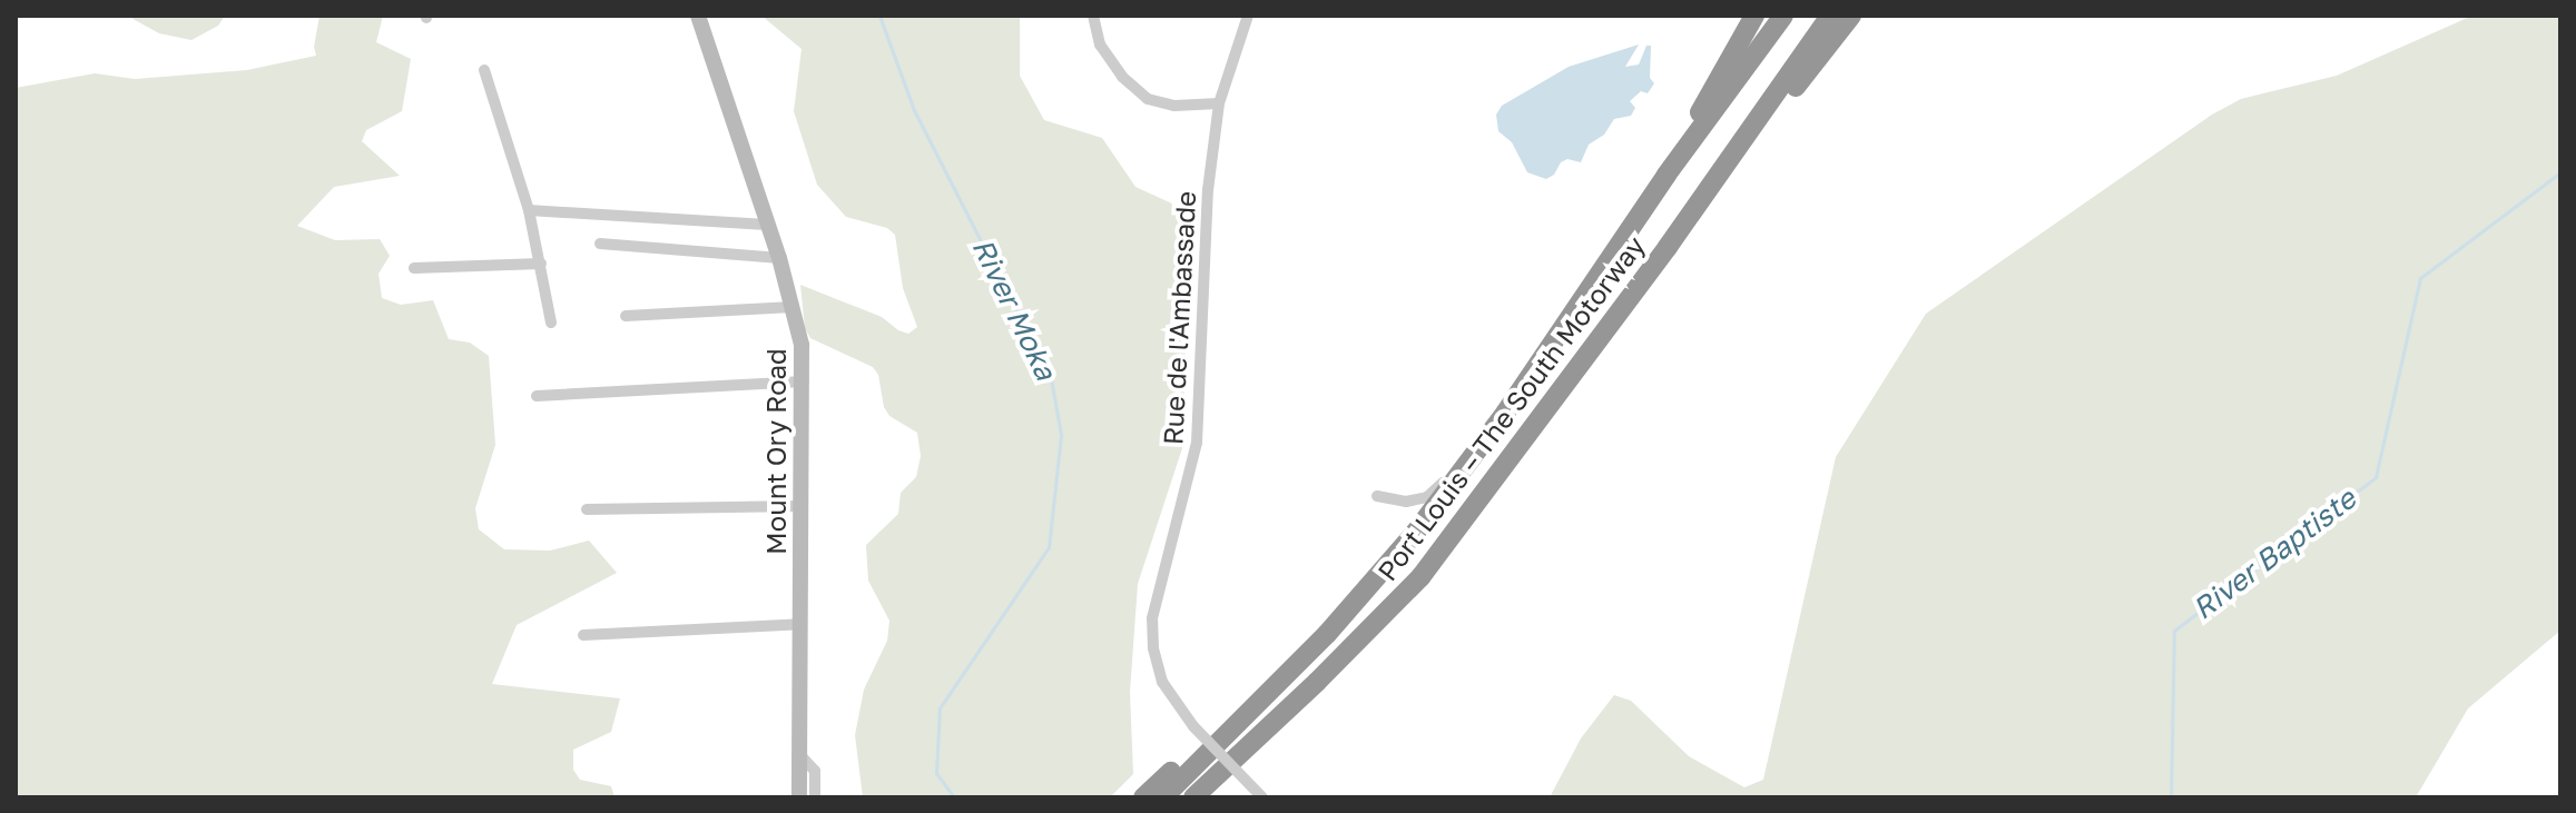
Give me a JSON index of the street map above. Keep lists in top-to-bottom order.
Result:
{
  "streets": {
    "highway": ["Port Louis – The South Motorway"],
    "main road": ["Mount Ory Road"],
    "street": ["Rue de l'Ambassade"]
  },
  "water": ["River Moka", "River Baptiste"]
}
